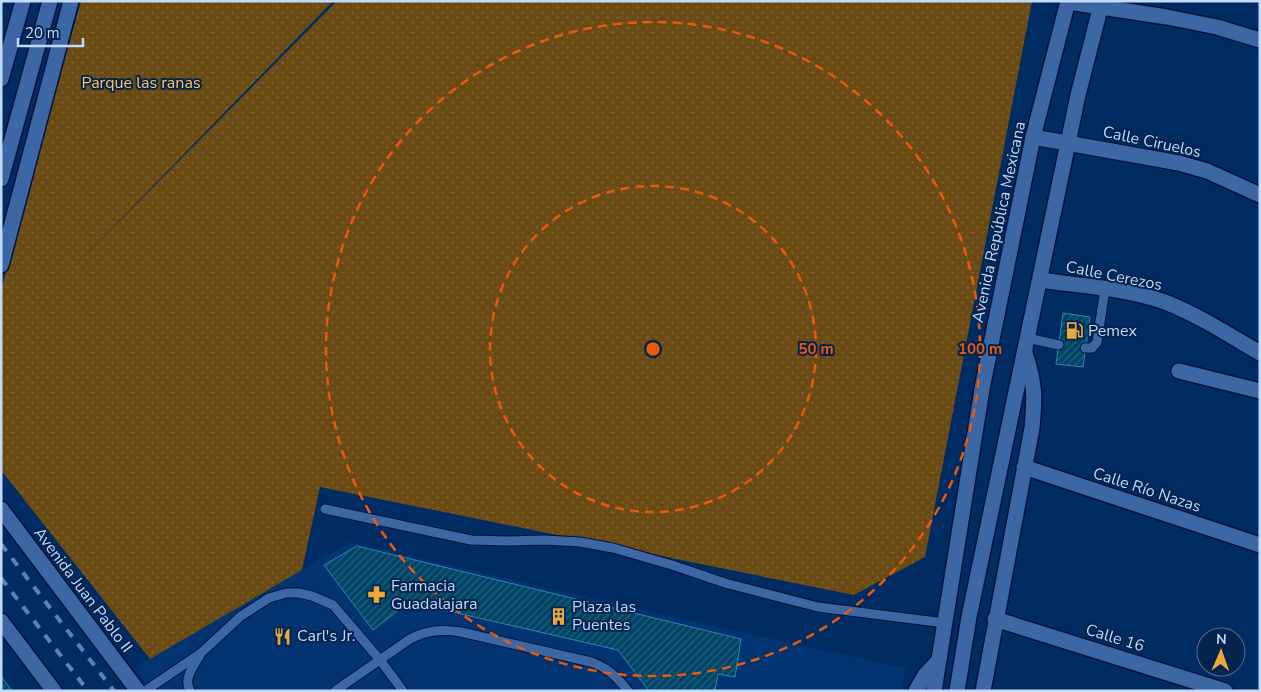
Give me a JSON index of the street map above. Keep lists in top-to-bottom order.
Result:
{
  "streets": {
    "street": [
      "Calle Ciruelos",
      "Avenida República Mexicana",
      "Calle Cerezos",
      "Calle Río Nazas",
      "Avenida Juan Pablo II",
      "Calle 16"
    ]
  },
  "crossings": [
    ["Calle Ciruelos", "Avenida República Mexicana"]
  ],
  "parks": ["Parque las ranas"],
  "places": {
    "fuel station": ["Pemex"],
    "pharmacy": ["Farmacia Guadalajara"],
    "building": ["Plaza las Puentes"],
    "restaurant": ["Carl's Jr."]
  },
  "scale_bar": "20 m",
  "north": "top",
  "rings": ["50 m", "100 m"]
}
